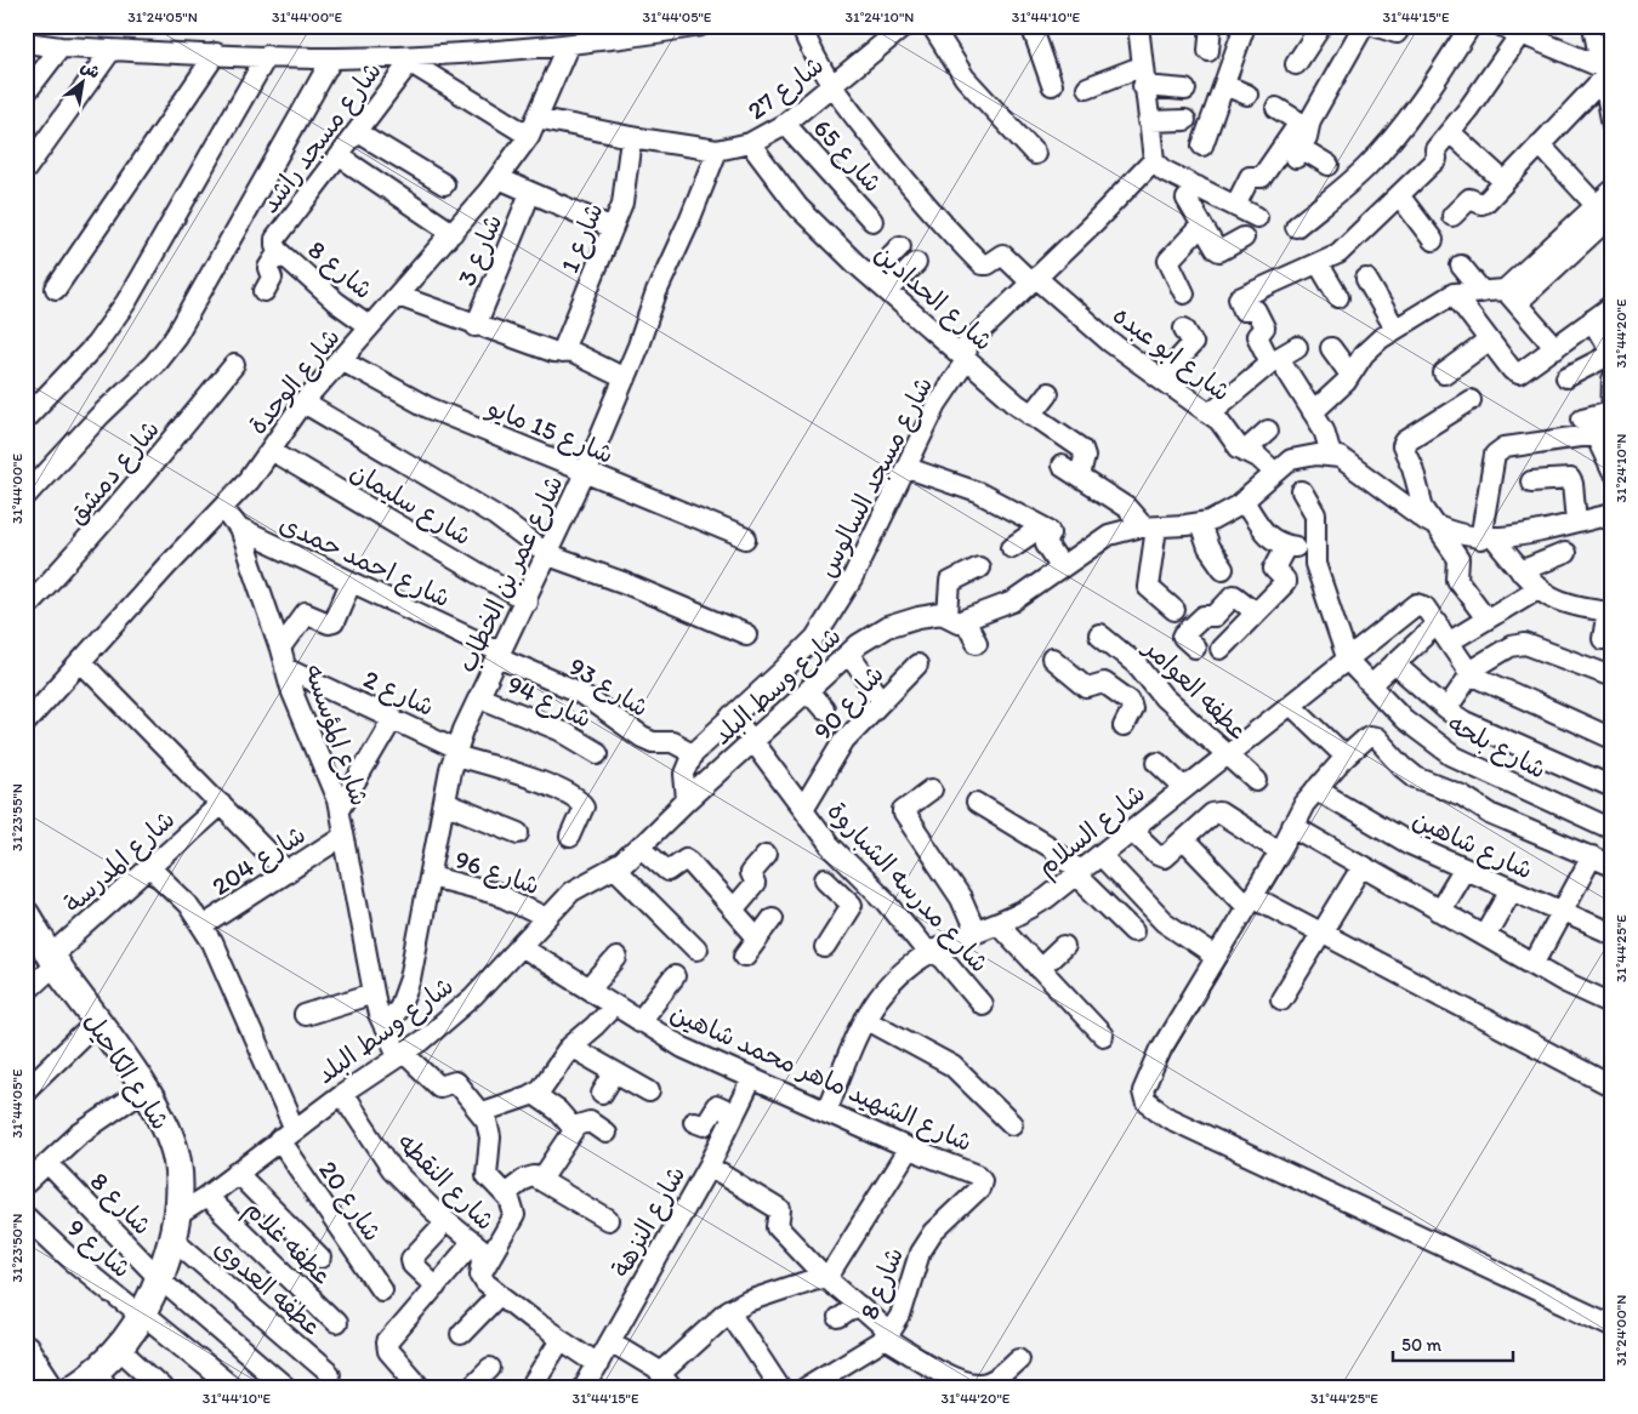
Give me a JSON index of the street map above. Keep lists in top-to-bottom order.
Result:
{
  "streets": {
    "street": [
      "شارع 27",
      "شارع مسجد راشد",
      "شارع 65",
      "شارع 1",
      "شارع 3",
      "شارع 8",
      "شارع الحدادين",
      "شارع ابو عبده",
      "شارع الوحدة",
      "شارع 15 مايو",
      "شارع دمشق",
      "شارع مسجد السالوس",
      "شارع سليمان",
      "شارع احمد حمدى",
      "شارع عمر بن الخطاب",
      "شارع وسط البلد",
      "شارع 93",
      "عطفه العوامر",
      "شارع 2",
      "شارع 94",
      "شارع 90",
      "شارع المؤسسه",
      "شارع بلحه",
      "شارع السلام",
      "شارع شاهين",
      "شارع 204",
      "شارع المدرسة",
      "شارع 96",
      "شارع مدرسه الشباروة",
      "شارع الكاحيل",
      "شارع الشهيد ماهر محمد شاهين",
      "شارع النقطه",
      "شارع 20",
      "شارع النزهة",
      "عطفه غلام",
      "شارع 9",
      "عطفه العدوى"
    ]
  },
  "crossings": [
    ["شارع 27", "شارع 65"],
    ["شارع 27", "شارع 1"],
    ["شارع 27", "شارع الحدادين"],
    ["شارع 27", "شارع ابو عبده"],
    ["شارع 27", "شارع الوحدة"],
    ["شارع 27", "شارع عمر بن الخطاب"],
    ["شارع مسجد راشد", "شارع 8"],
    ["شارع 8", "شارع الوحدة"],
    ["شارع 8", "شارع الكاحيل"],
    ["شارع 8", "شارع الشهيد ماهر محمد شاهين"],
    ["شارع الحدادين", "شارع مسجد السالوس"],
    ["شارع ابو عبده", "شارع مسجد السالوس"],
    ["شارع ابو عبده", "شارع وسط البلد"],
    ["شارع الوحدة", "شارع 15 مايو"],
    ["شارع الوحدة", "شارع سليمان"],
    ["شارع الوحدة", "شارع المؤسسه"],
    ["شارع 15 مايو", "شارع عمر بن الخطاب"],
    ["شارع مسجد السالوس", "شارع 93"],
    ["شارع مسجد السالوس", "شارع مدرسه الشباروة"],
    ["شارع سليمان", "شارع عمر بن الخطاب"],
    ["شارع احمد حمدى", "شارع عمر بن الخطاب"],
    ["شارع احمد حمدى", "شارع 93"],
    ["شارع احمد حمدى", "شارع المؤسسه"],
    ["شارع عمر بن الخطاب", "شارع 93"],
    ["شارع عمر بن الخطاب", "شارع 2"],
    ["شارع عمر بن الخطاب", "شارع 94"],
    ["شارع عمر بن الخطاب", "شارع المؤسسه"],
    ["شارع عمر بن الخطاب", "شارع 96"],
    ["شارع وسط البلد", "شارع المؤسسه"],
    ["شارع وسط البلد", "شارع 96"],
    ["شارع وسط البلد", "شارع مدرسه الشباروة"],
    ["شارع وسط البلد", "شارع الكاحيل"],
    ["شارع وسط البلد", "شارع الشهيد ماهر محمد شاهين"],
    ["شارع وسط البلد", "شارع النقطه"],
    ["شارع وسط البلد", "شارع 20"],
    ["شارع وسط البلد", "عطفه غلام"],
    ["شارع وسط البلد", "عطفه العدوى"],
    ["عطفه العوامر", "شارع السلام"],
    ["شارع 2", "شارع المؤسسه"],
    ["شارع 90", "شارع مدرسه الشباروة"],
    ["شارع المؤسسه", "شارع 204"],
    ["شارع بلحه", "شارع السلام"],
    ["شارع السلام", "شارع مدرسه الشباروة"],
    ["شارع السلام", "شارع الشهيد ماهر محمد شاهين"],
    ["شارع 204", "شارع 20"],
    ["شارع المدرسة", "شارع الكاحيل"],
    ["شارع المدرسة", "شارع 20"],
    ["شارع الكاحيل", "شارع 9"],
    ["شارع الكاحيل", "عطفه العدوى"],
    ["شارع الشهيد ماهر محمد شاهين", "شارع النزهة"]
  ],
  "scale_bar": "50 m",
  "north": "top right",
  "coordinates": [
    "31°24'05\"N",
    "31°44'00\"E",
    "31°44'05\"E",
    "31°24'10\"N",
    "31°44'10\"E",
    "31°44'15\"E",
    "31°44'20\"E",
    "31°23'55\"N",
    "31°44'25\"E",
    "31°23'50\"N",
    "31°24'00\"N"
  ]
}
